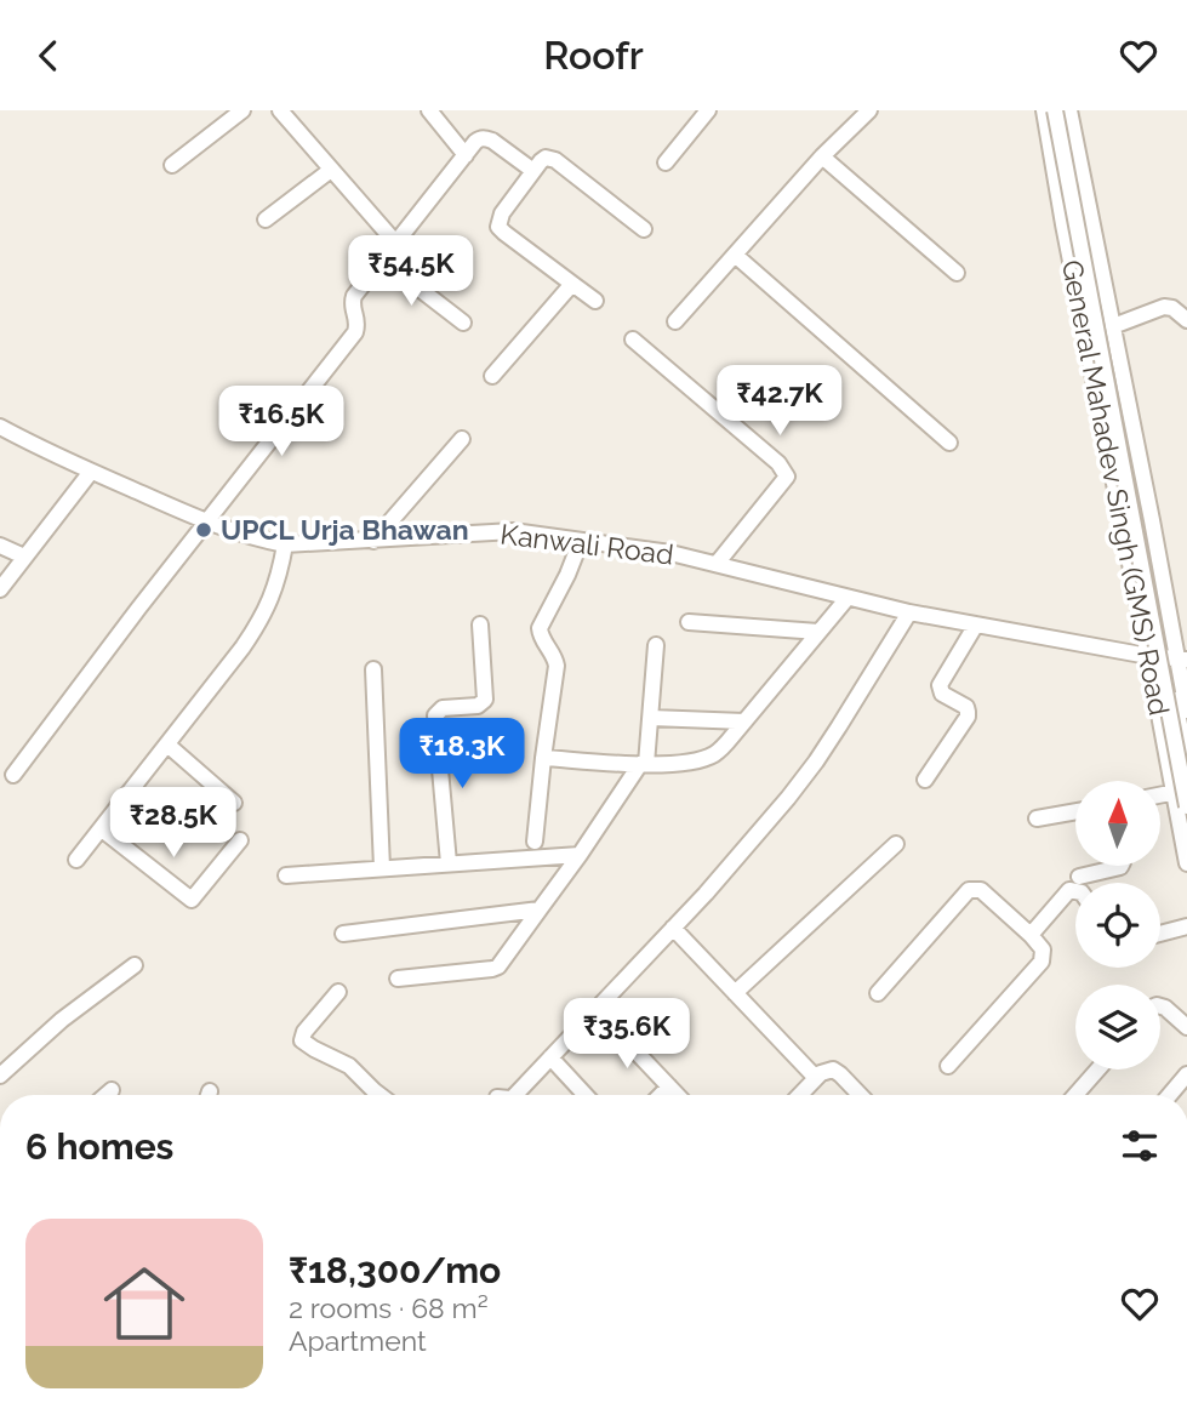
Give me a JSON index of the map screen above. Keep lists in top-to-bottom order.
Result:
{
  "streets": {
    "street": ["General Mahadev Singh (GMS) Road", "Kanwali Road"]
  },
  "crossings": [
    ["General Mahadev Singh (GMS) Road", "Kanwali Road"]
  ],
  "places": ["UPCL Urja Bhawan"],
  "north": "top",
  "page": {
    "header": "Roofr",
    "price": [
      "₹54.5K",
      "₹42.7K",
      "₹16.5K",
      "₹18.3K",
      "₹28.5K",
      "₹35.6K"
    ],
    "heading": "6 homes",
    "list": [
      {
        "name": "₹18,300/mo",
        "note": "2 rooms · 68 m² · Apartment"
      }
    ]
  }
}
